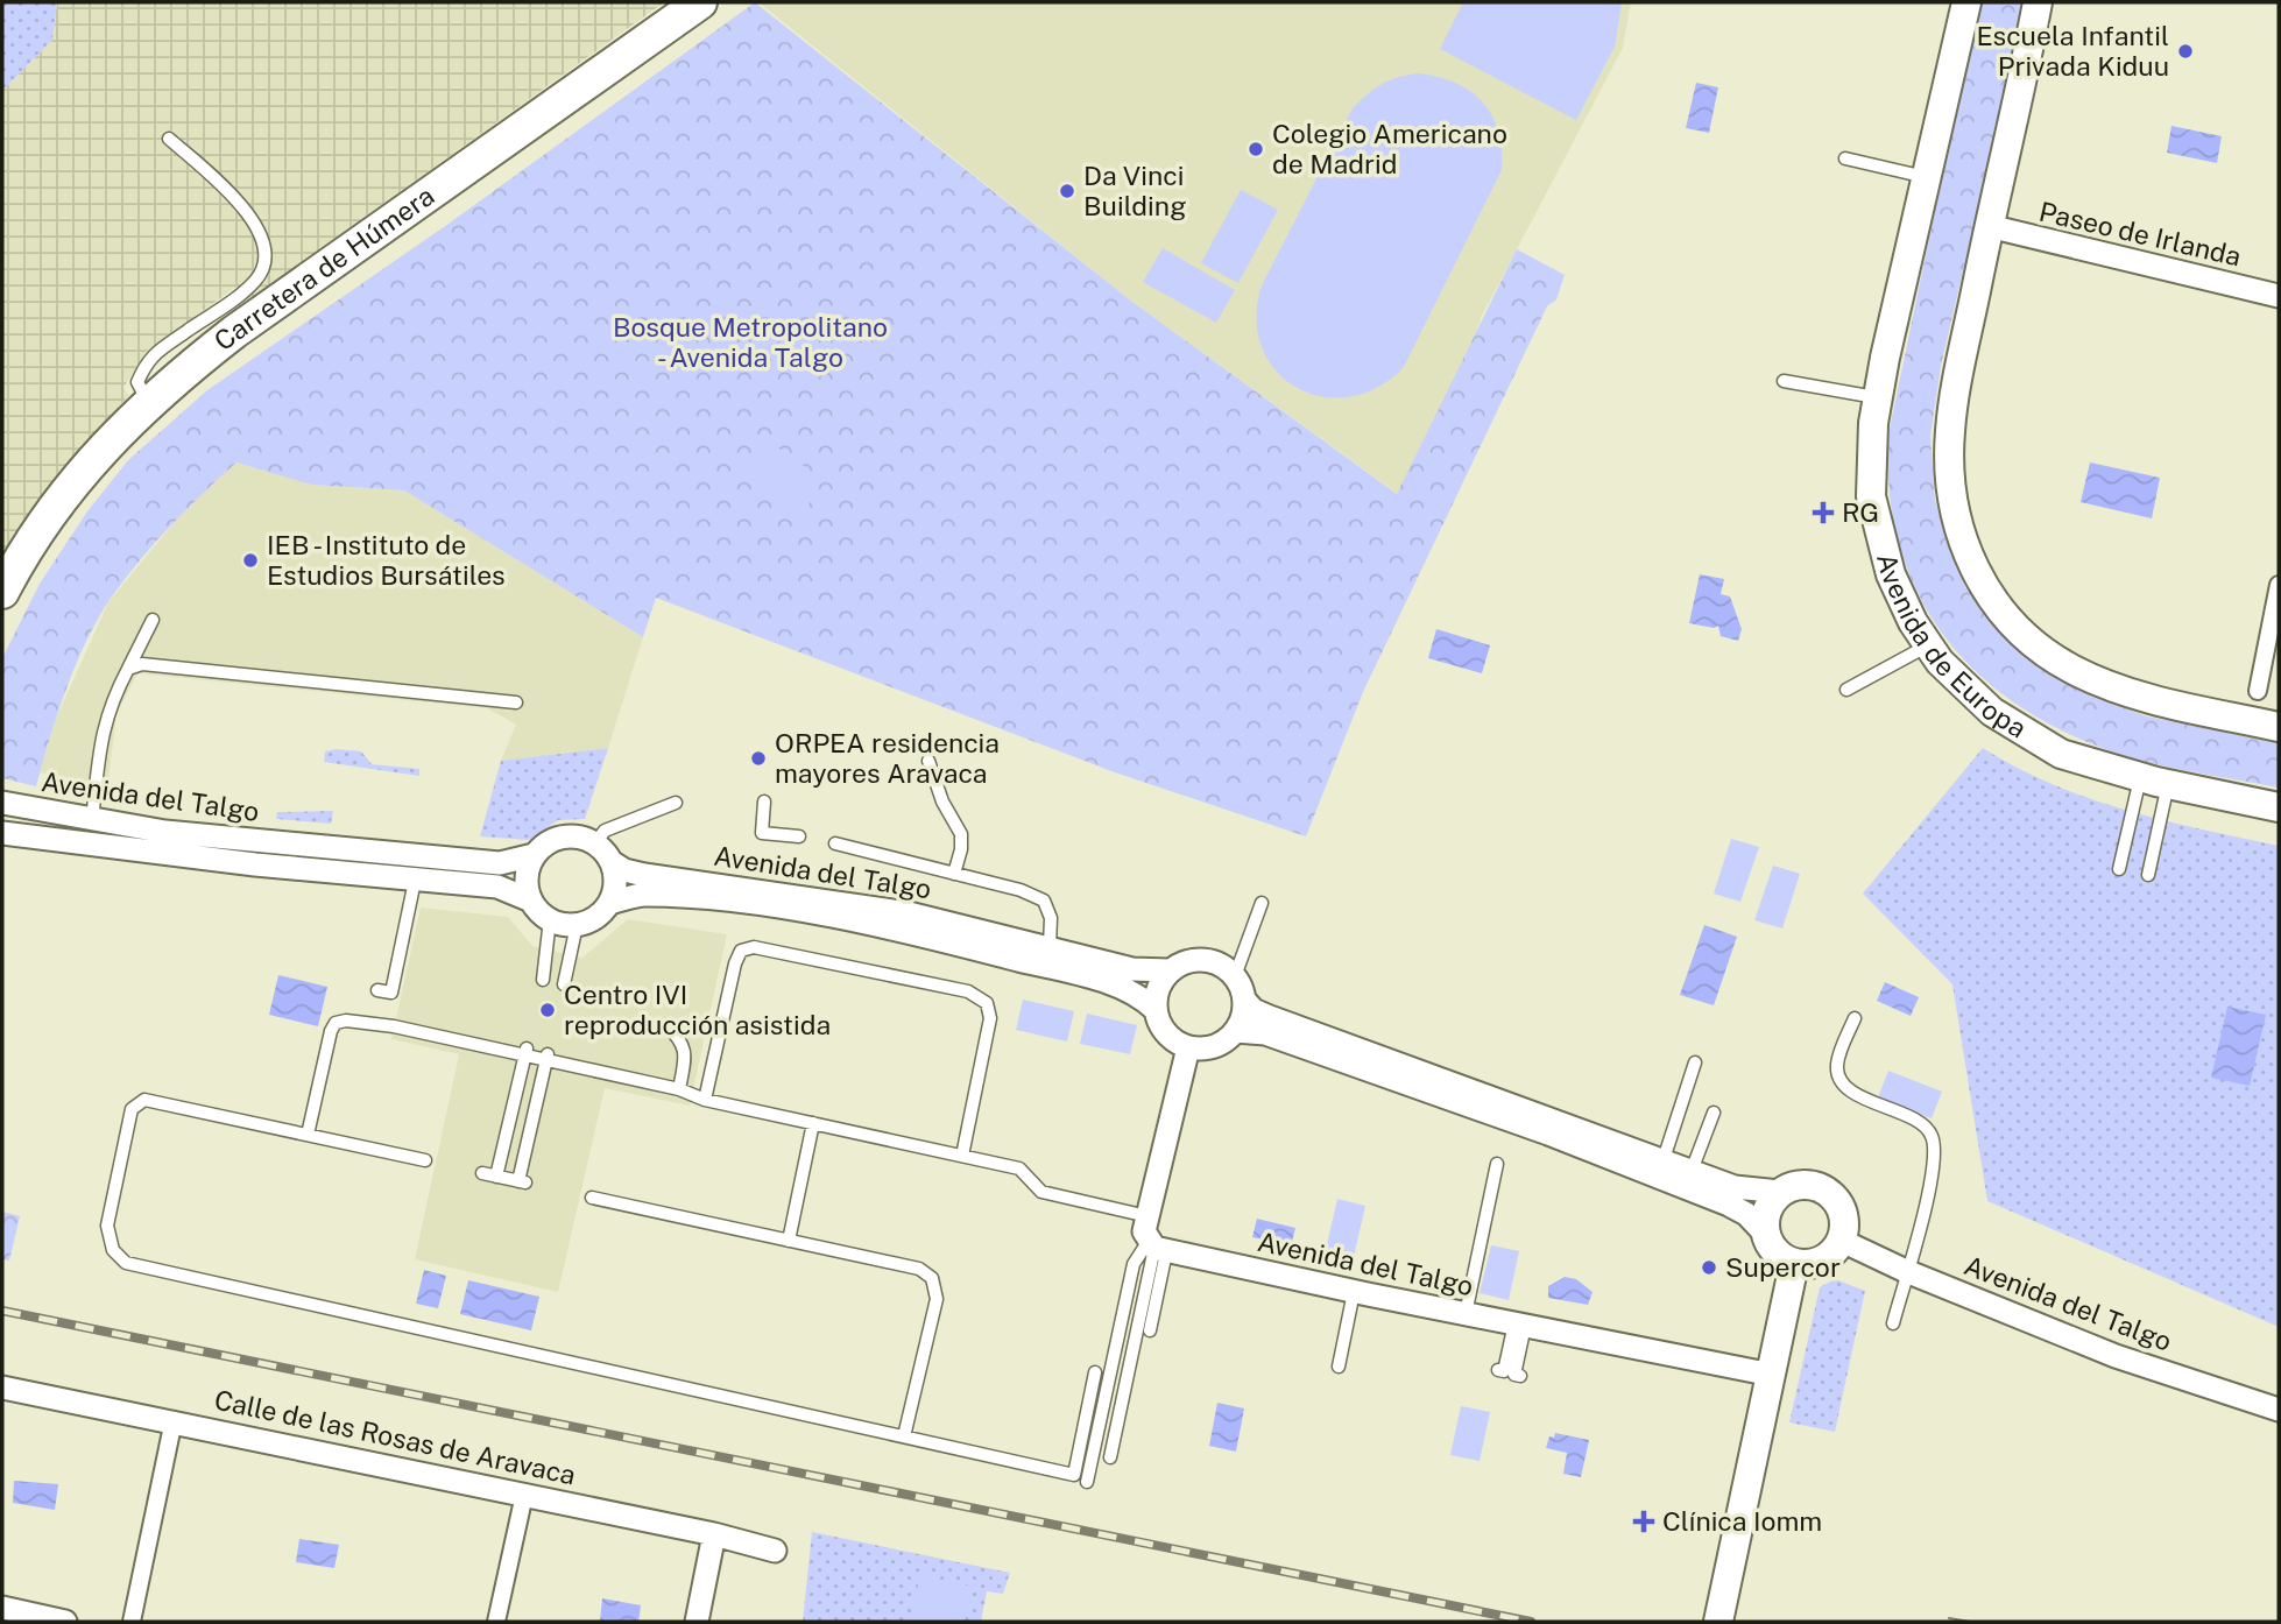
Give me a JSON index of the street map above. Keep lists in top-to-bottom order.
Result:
{
  "streets": {
    "main road": ["Carretera de Húmera"],
    "street": [
      "Paseo de Irlanda",
      "Avenida de Europa",
      "Avenida del Talgo",
      "Calle de las Rosas de Aravaca"
    ]
  },
  "crossings": [
    ["Paseo de Irlanda", "Avenida de Europa"]
  ],
  "parks": ["Bosque Metropolitano - Avenida Talgo"],
  "places": {
    "other": [
      "Escuela Infantil Privada Kiduu",
      "Colegio Americano de Madrid",
      "Da Vinci Building",
      "IEB - Instituto de Estudios Bursátiles",
      "ORPEA residencia mayores Aravaca",
      "Centro IVI reproducción asistida",
      "Supercor"
    ],
    "health": ["RG", "Clínica Iomm"]
  }
}
